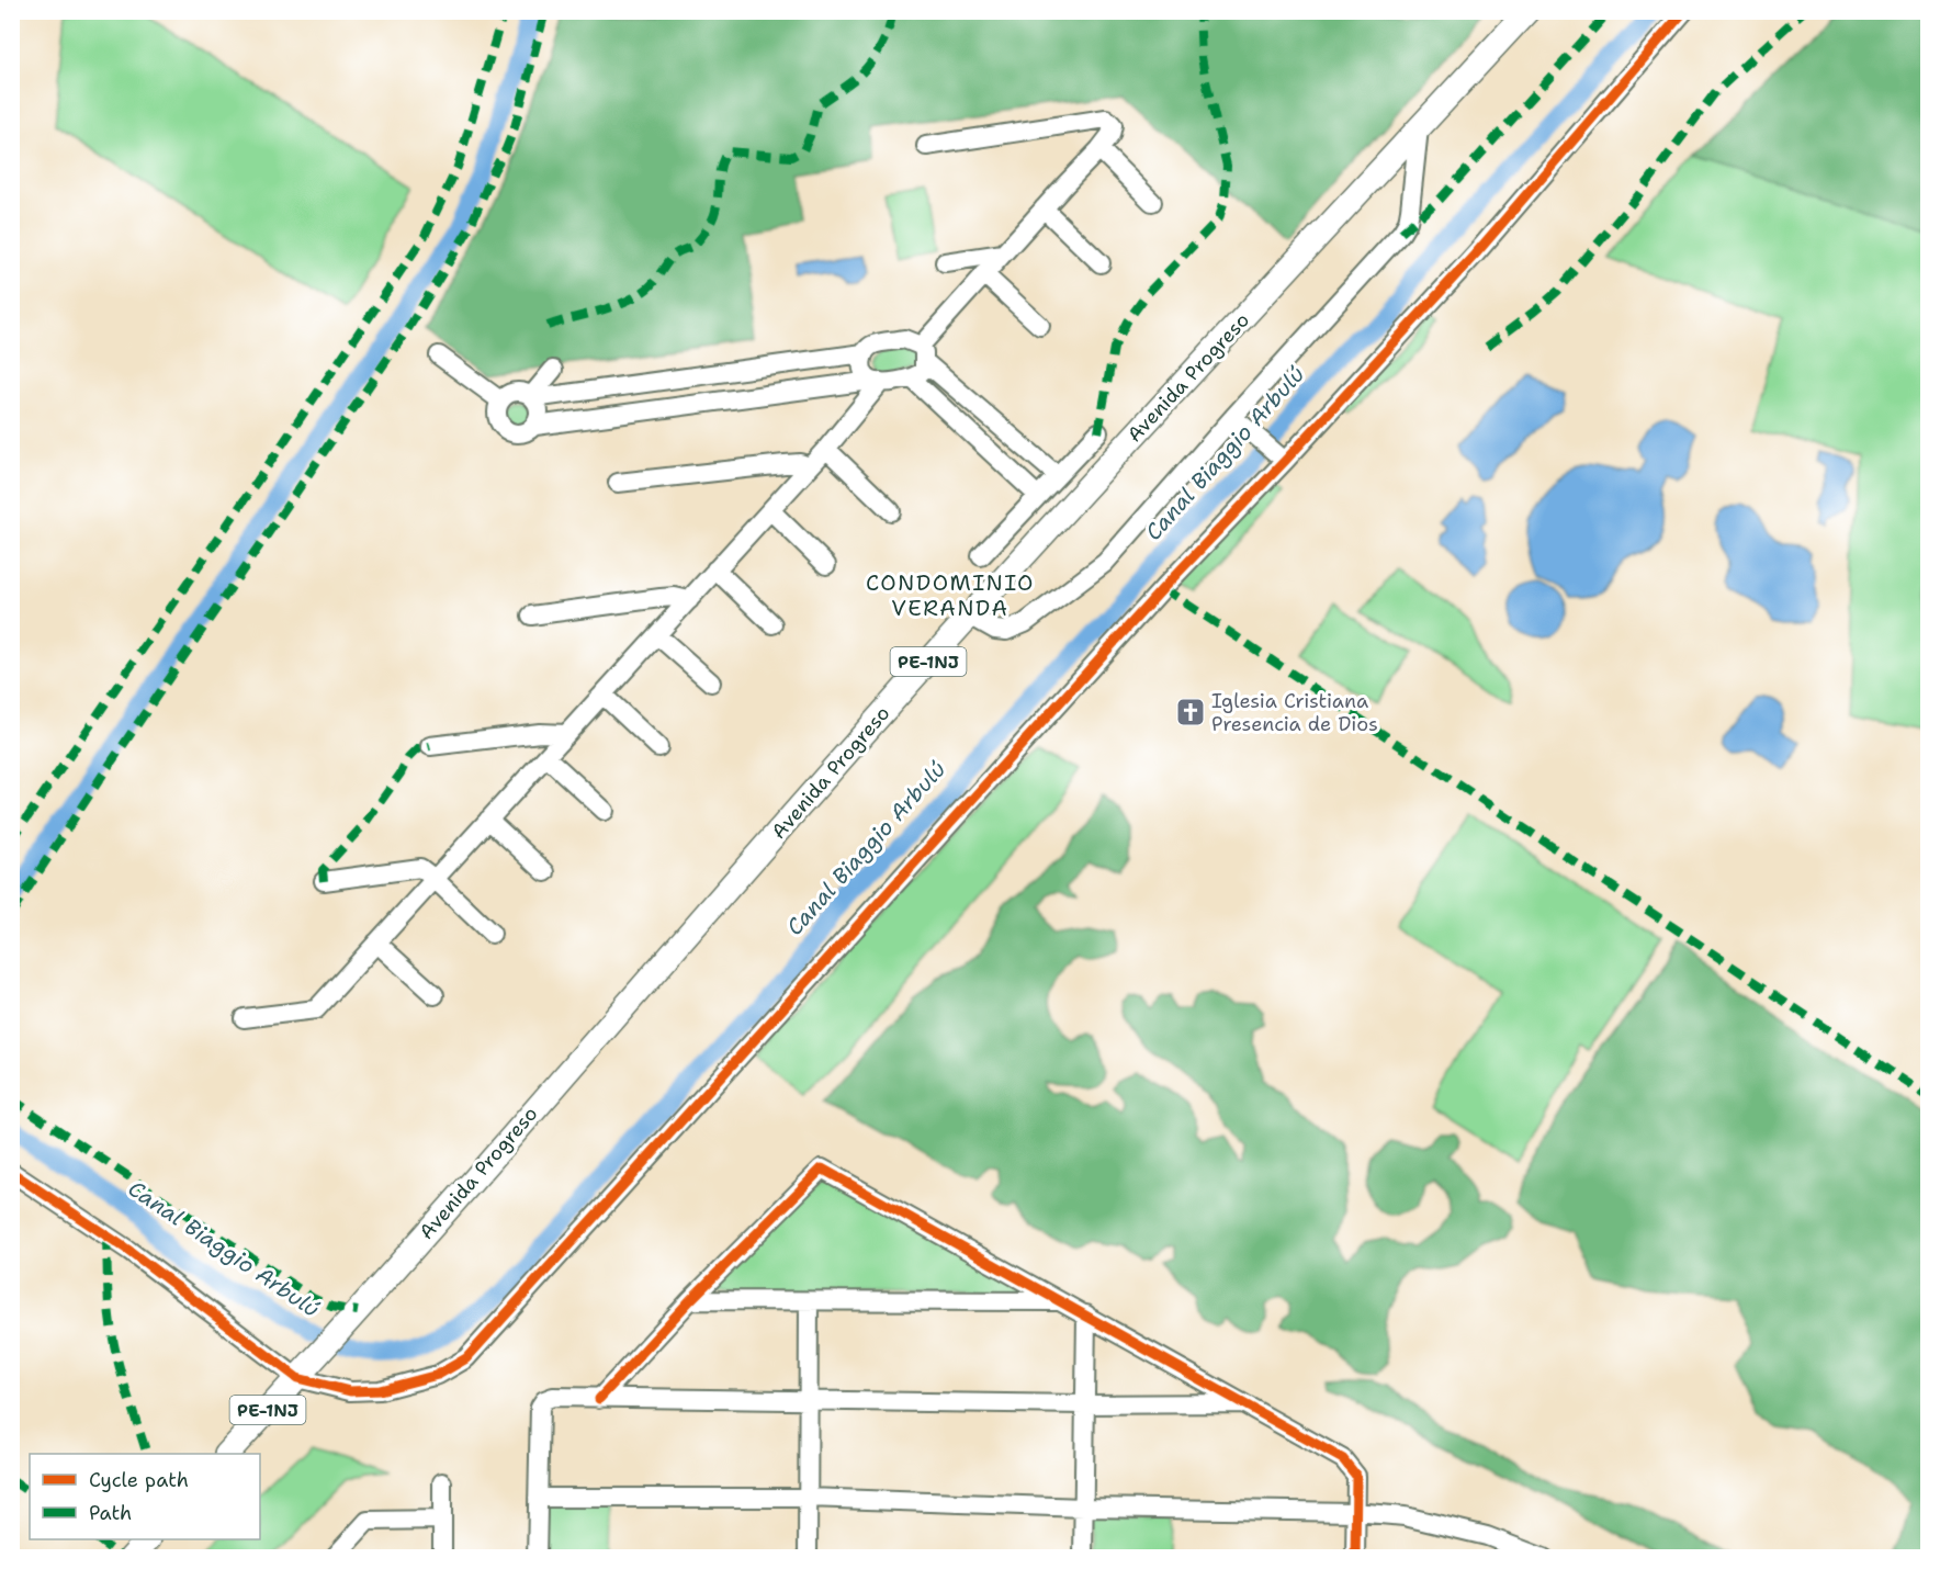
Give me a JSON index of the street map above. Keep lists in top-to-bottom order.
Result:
{
  "streets": {
    "main road": ["Avenida Progreso", "PE-1NJ"]
  },
  "districts": ["CONDOMINIO VERANDA"],
  "water": ["Canal Biaggio Arbulú"],
  "places": {
    "church": ["Iglesia Cristiana Presencia de Dios"]
  },
  "legend": ["Cycle path", "Path"]
}
